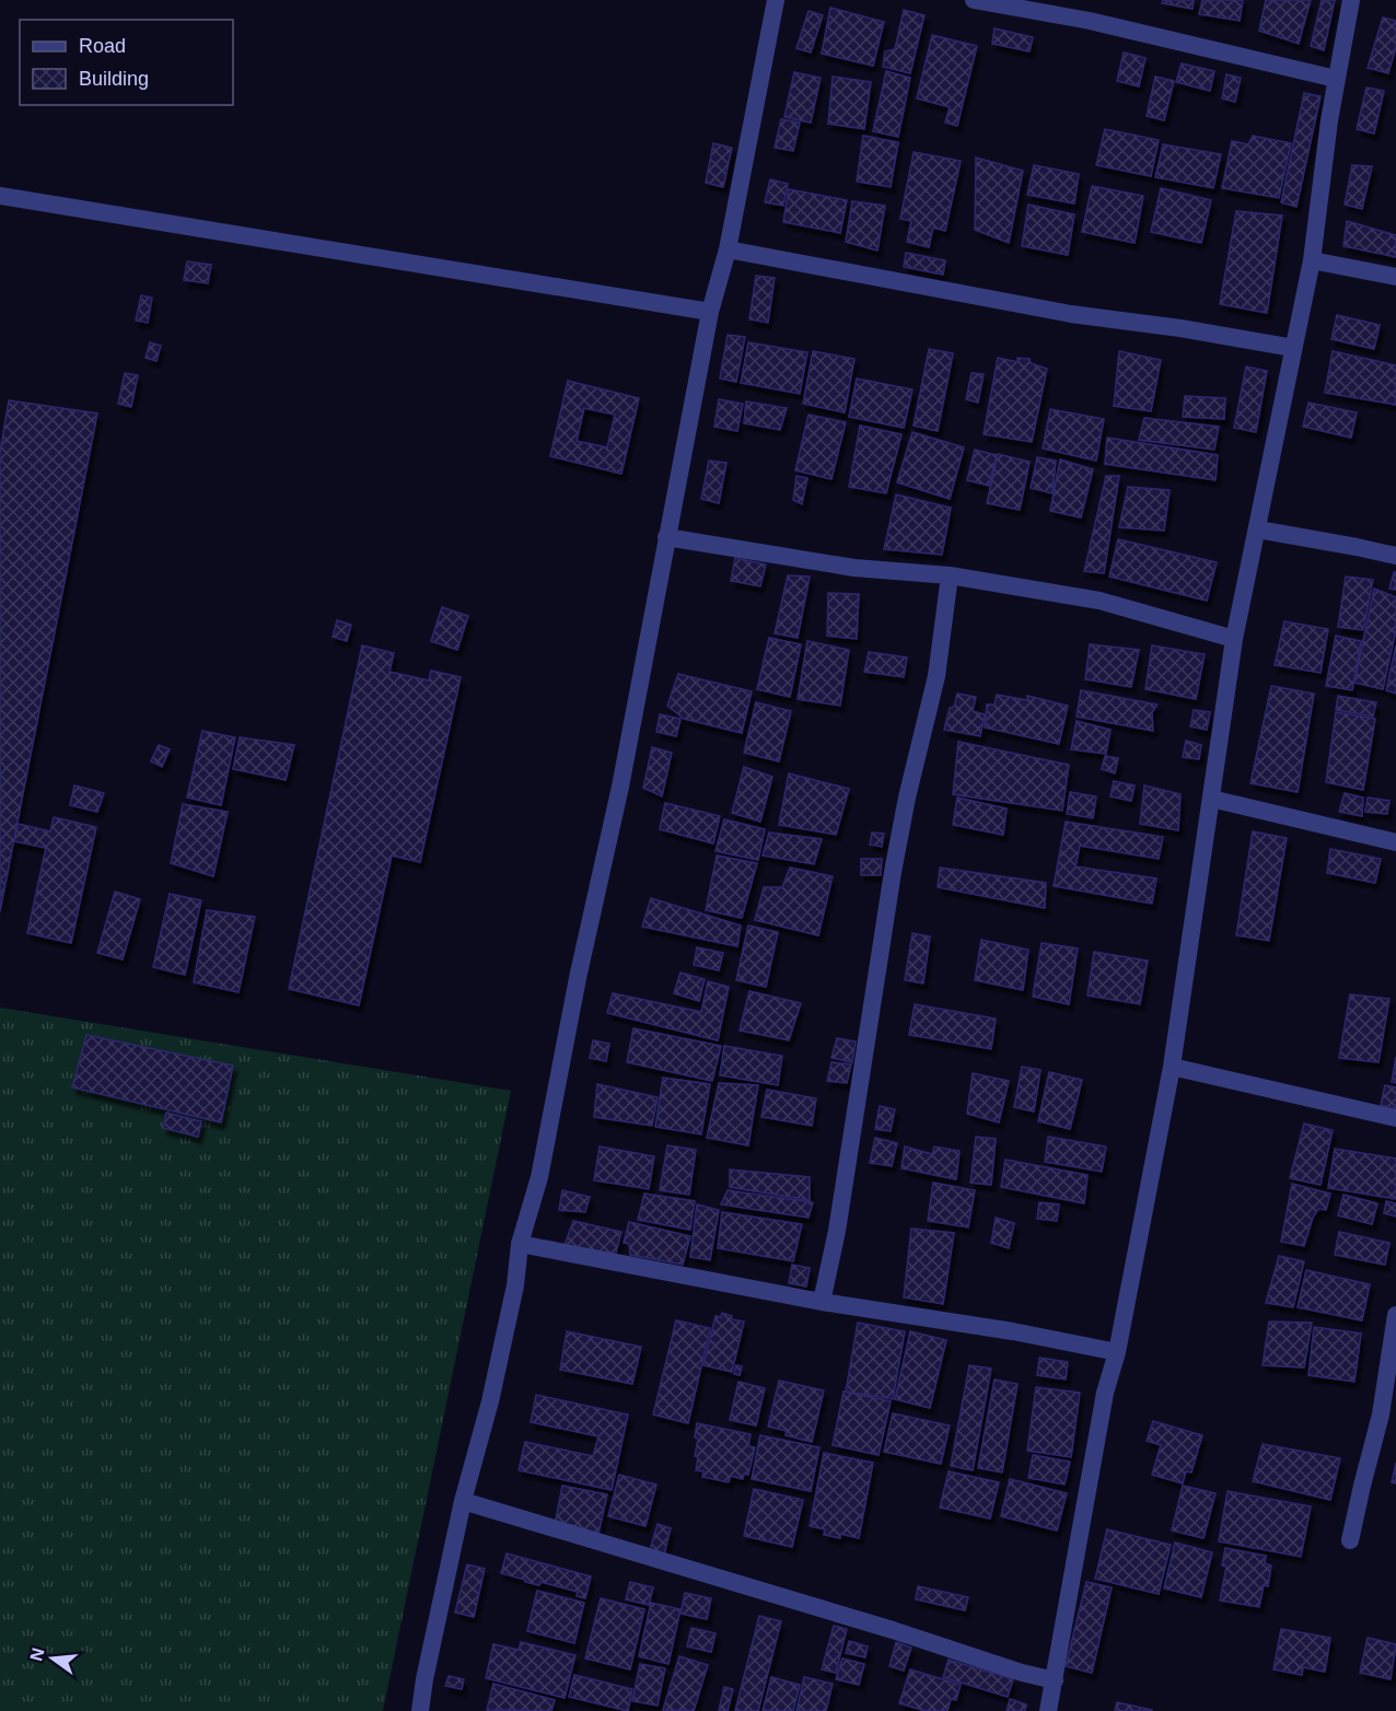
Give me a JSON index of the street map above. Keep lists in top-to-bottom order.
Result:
{
  "legend": ["Road", "Building"],
  "north": "left"
}
